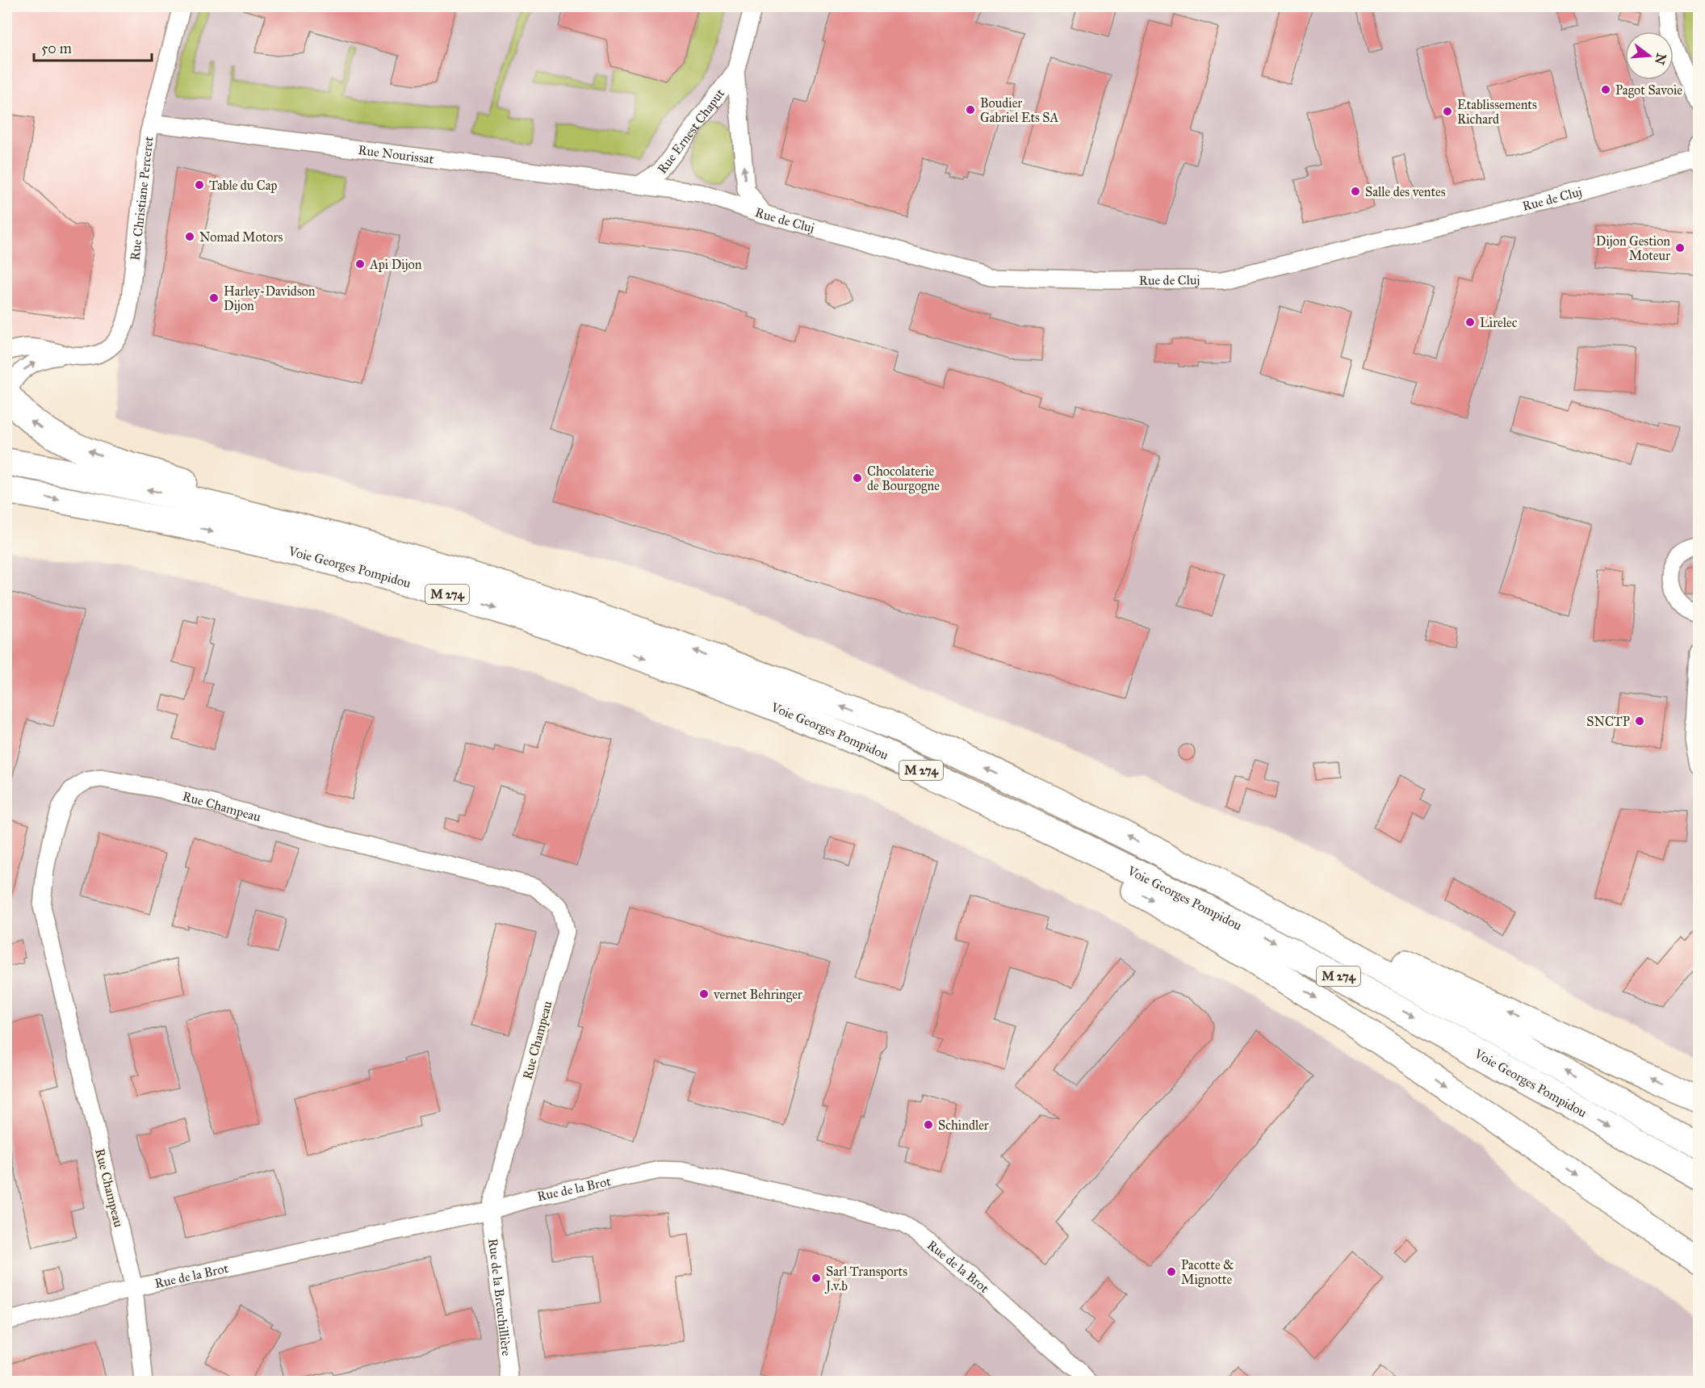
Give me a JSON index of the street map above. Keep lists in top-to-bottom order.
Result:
{
  "streets": {
    "highway": ["Voie Georges Pompidou", "M 274"],
    "street": [
      "Rue Ernest Chaput",
      "Rue Nourissat",
      "Rue de Cluj",
      "Rue Christiane Perceret",
      "Rue Champeau",
      "Rue de la Brot",
      "Rue de la Breuchillière"
    ]
  },
  "crossings": [
    ["Rue Ernest Chaput", "Rue Nourissat"],
    ["Rue Ernest Chaput", "Rue de Cluj"],
    ["Rue Nourissat", "Rue de Cluj"],
    ["Rue Nourissat", "Rue Christiane Perceret"],
    ["Rue Champeau", "Rue de la Brot"],
    ["Rue Champeau", "Rue de la Breuchillière"],
    ["Rue de la Brot", "Rue de la Breuchillière"]
  ],
  "one_way": ["Rue Ernest Chaput"],
  "places": [
    "Pagot Savoie",
    "Boudier Gabriel Ets SA",
    "Etablissements Richard",
    "Table du Cap",
    "Salle des ventes",
    "Nomad Motors",
    "Dijon Gestion Moteur",
    "Api Dijon",
    "Harley-Davidson Dijon",
    "Lirelec",
    "Chocolaterie de Bourgogne",
    "SNCTP",
    "vernet Behringer",
    "Schindler",
    "Pacotte & Mignotte",
    "Sarl Transports J.v.b"
  ],
  "scale_bar": "50 m",
  "north": "right"
}
